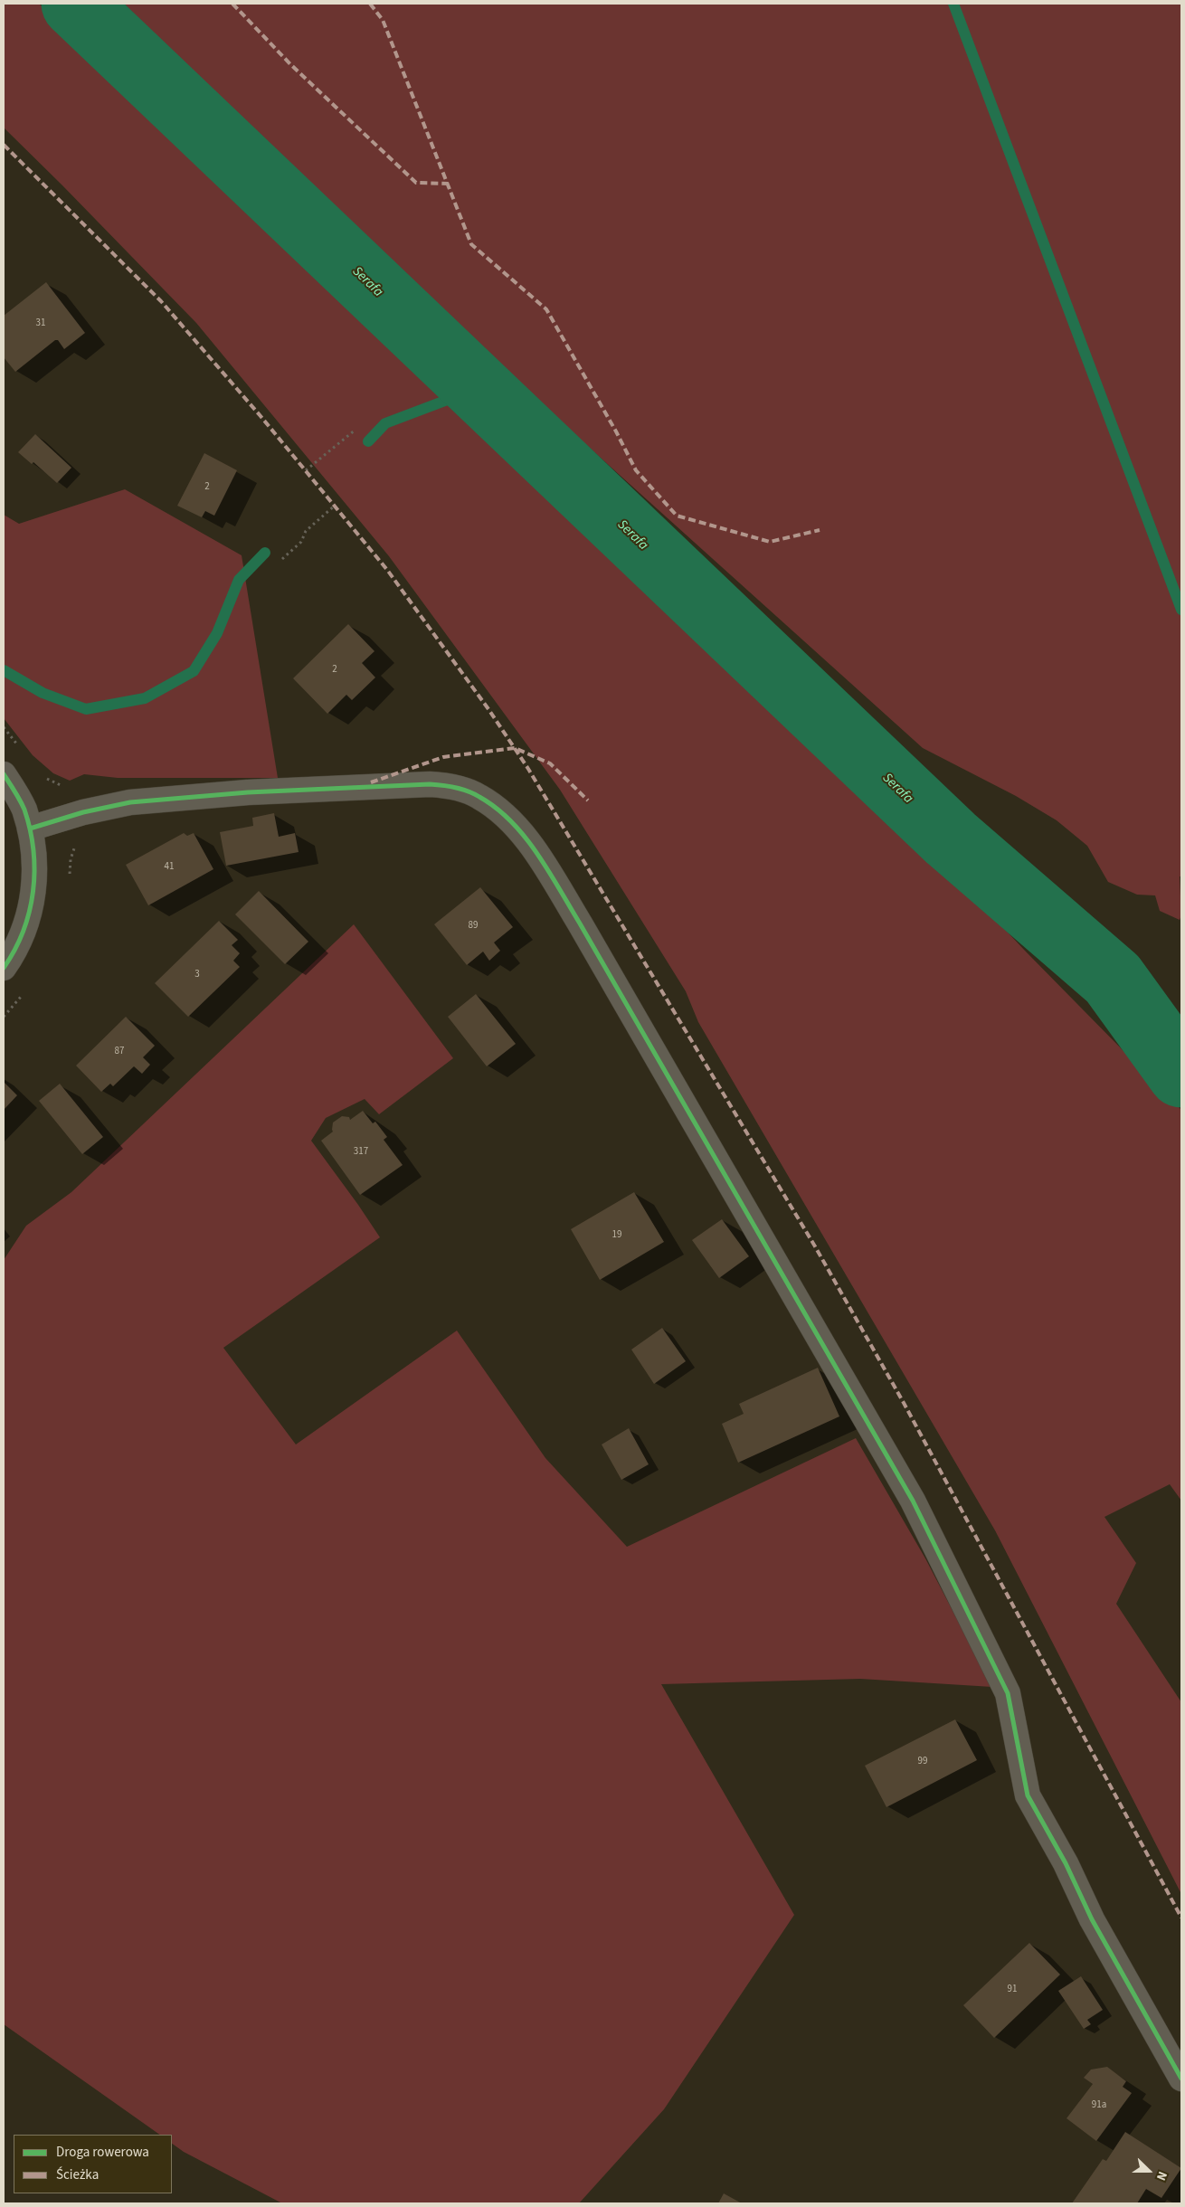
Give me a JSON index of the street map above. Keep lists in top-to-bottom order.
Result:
{
  "water": ["Serafa"],
  "house_numbers": [
    "31",
    "2",
    "2",
    "41",
    "89",
    "3",
    "87",
    "317",
    "19",
    "99",
    "91",
    "91a"
  ],
  "legend": ["Droga rowerowa", "Ścieżka"],
  "north": "right"
}
